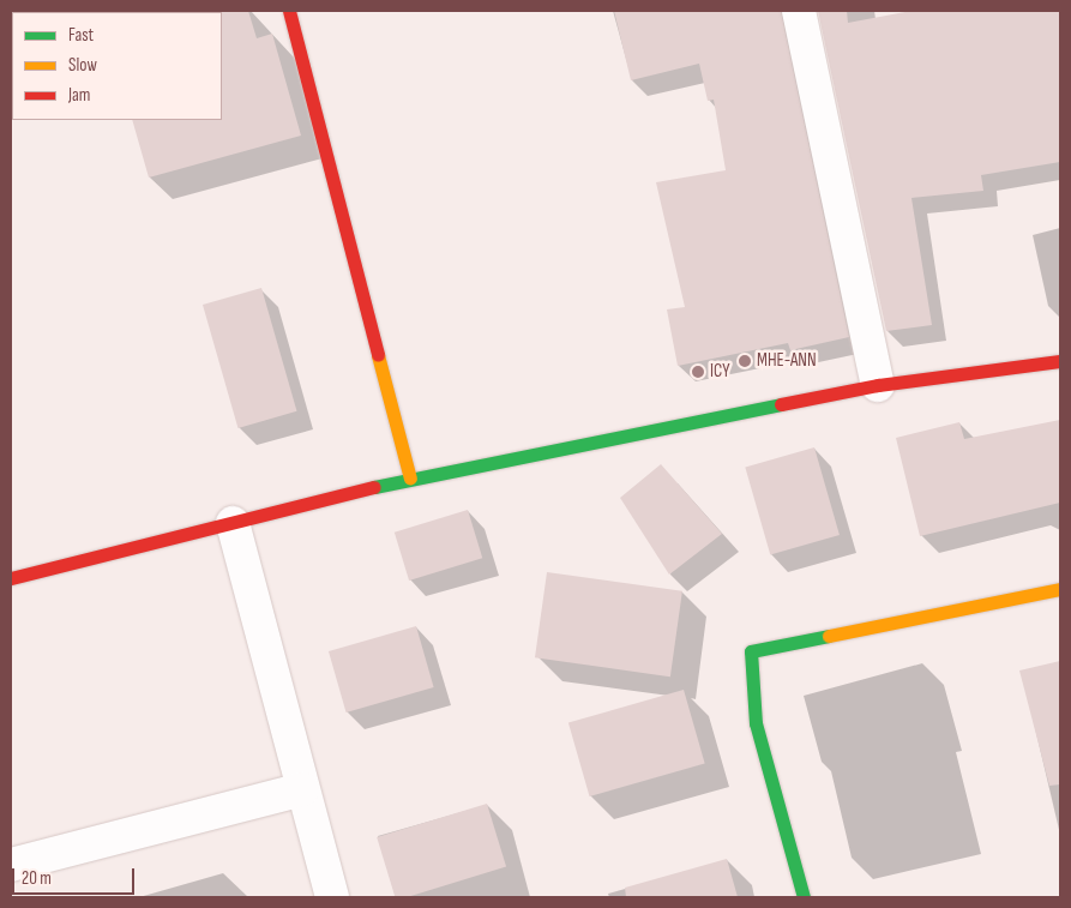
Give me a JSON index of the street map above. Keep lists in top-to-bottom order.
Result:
{
  "places": ["MHE-ANN", "ICY"],
  "legend": ["Fast", "Slow", "Jam"],
  "scale_bar": "20 m"
}
